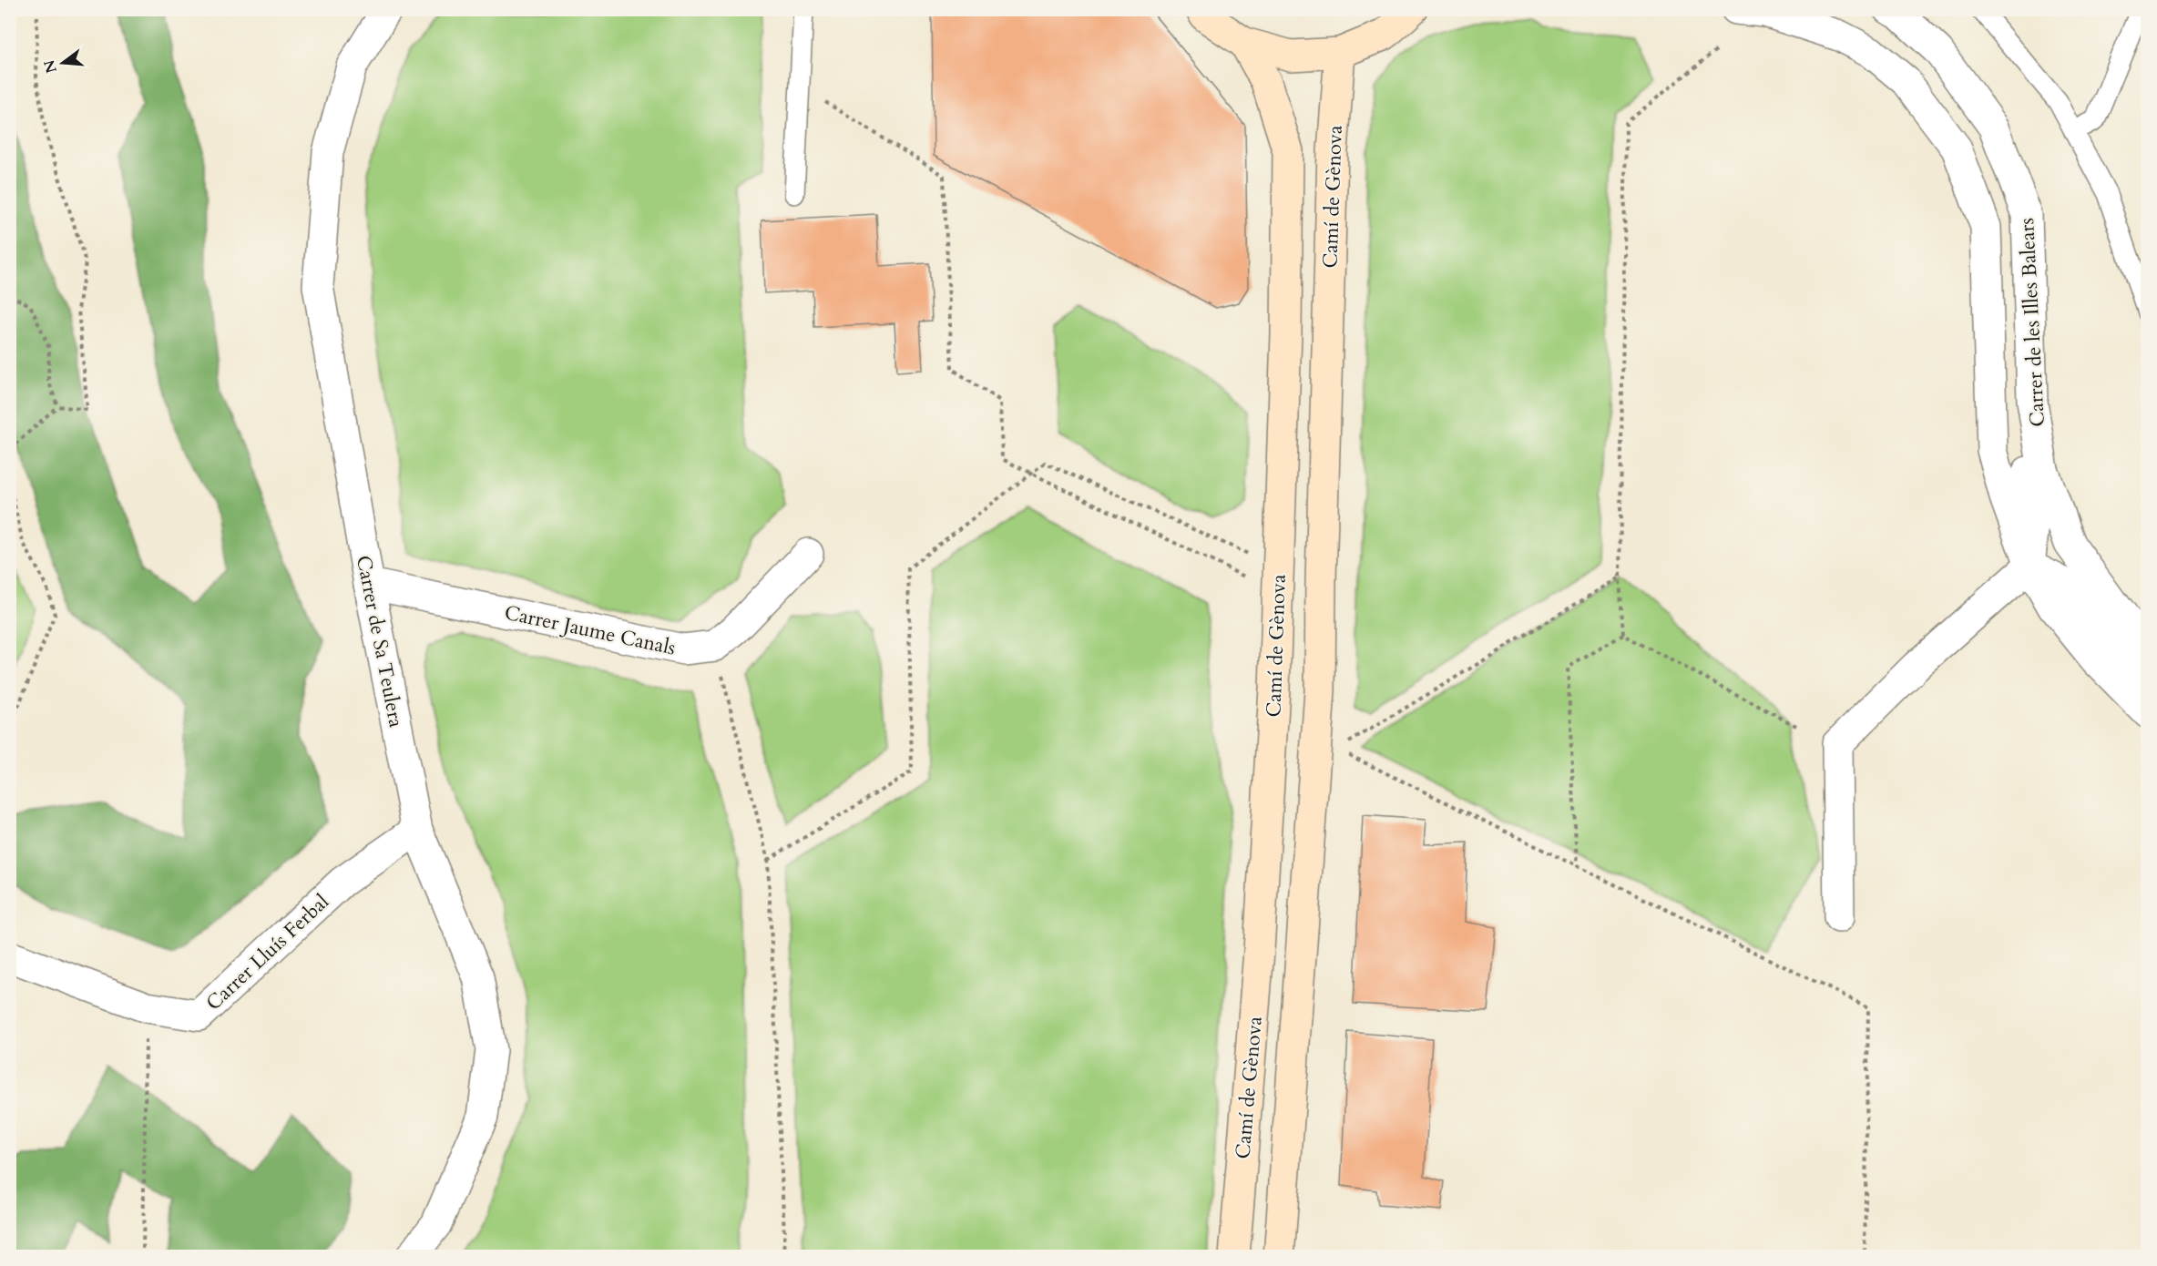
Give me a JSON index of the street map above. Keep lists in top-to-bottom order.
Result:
{
  "streets": {
    "street": [
      "Camí de Gènova",
      "Carrer de les Illes Balears",
      "Carrer Jaume Canals",
      "Carrer de Sa Teulera",
      "Carrer Lluís Ferbal"
    ]
  },
  "crossings": [
    ["Carrer Jaume Canals", "Carrer de Sa Teulera"],
    ["Carrer de Sa Teulera", "Carrer Lluís Ferbal"]
  ],
  "north": "left"
}
